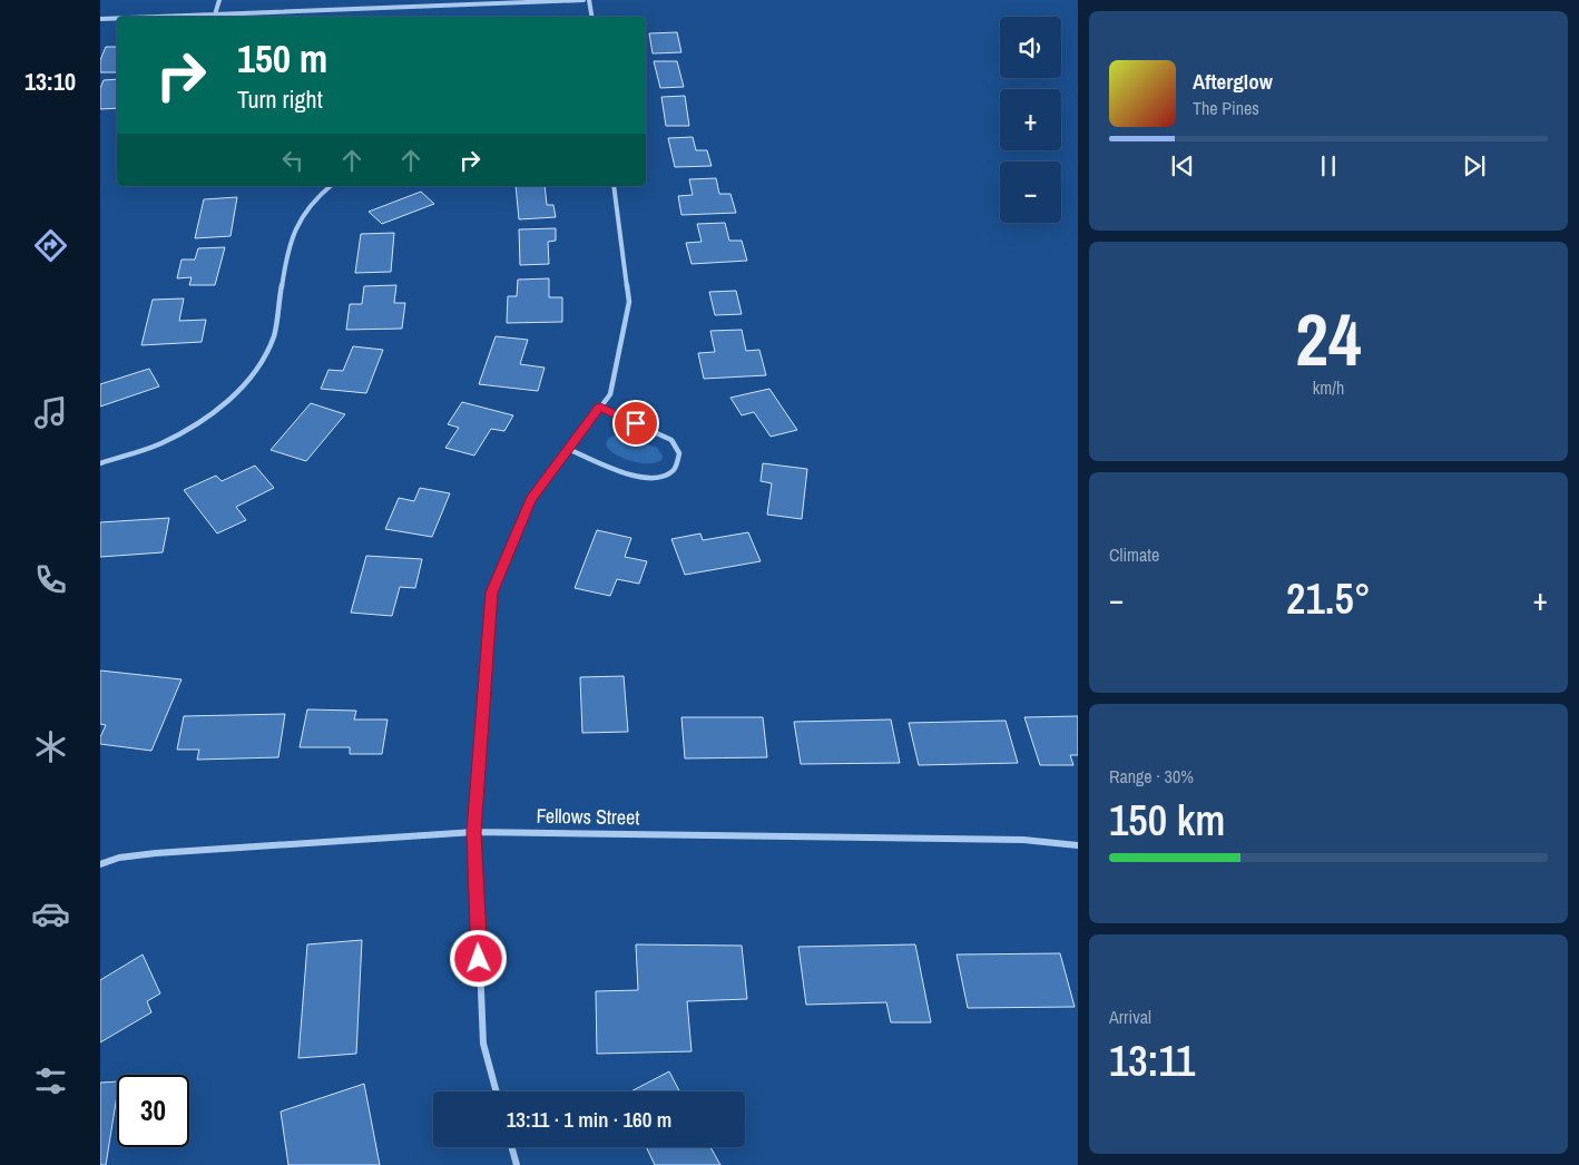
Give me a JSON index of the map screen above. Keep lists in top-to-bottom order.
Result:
{
  "streets": {
    "street": ["Fellows Street"]
  },
  "page": {
    "tabs": "13:10",
    "map_buttons": ["+", "−"],
    "turn": ["150 m", "Turn right"],
    "song": ["Afterglow", "The Pines"],
    "tile": [
      ["24", "km/h"],
      "Climate",
      ["Range · 30%", "150 km"],
      ["Arrival", "13:11"]
    ],
    "heat": ["−", "21.5°", "+"],
    "limit": "30",
    "trip": "13:11 · 1 min · 160 m"
  }
}
